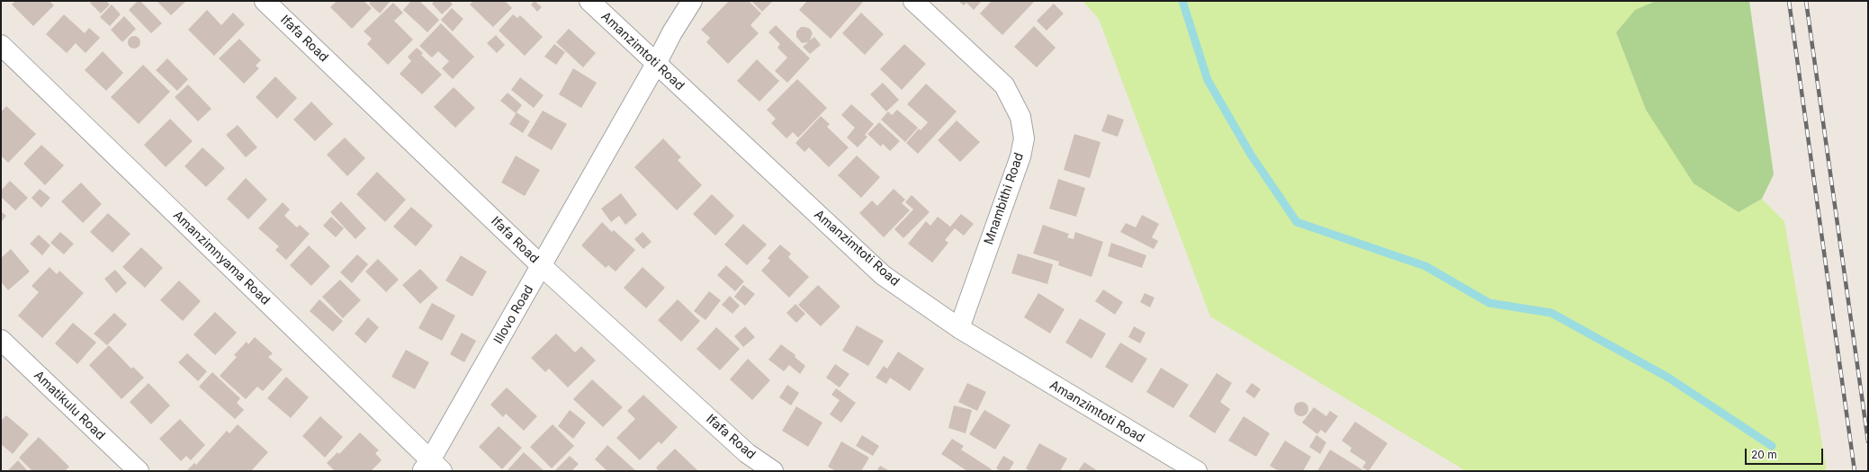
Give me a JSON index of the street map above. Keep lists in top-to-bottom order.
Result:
{
  "streets": {
    "street": [
      "Ifafa Road",
      "Amanzimtoti Road",
      "Mnambithi Road",
      "Amanzimnyama Road",
      "Illovo Road",
      "Amatikulu Road"
    ]
  },
  "crossings": [
    ["Ifafa Road", "Illovo Road"],
    ["Amanzimtoti Road", "Mnambithi Road"],
    ["Amanzimtoti Road", "Illovo Road"],
    ["Amanzimnyama Road", "Illovo Road"]
  ],
  "scale_bar": "20 m"
}
